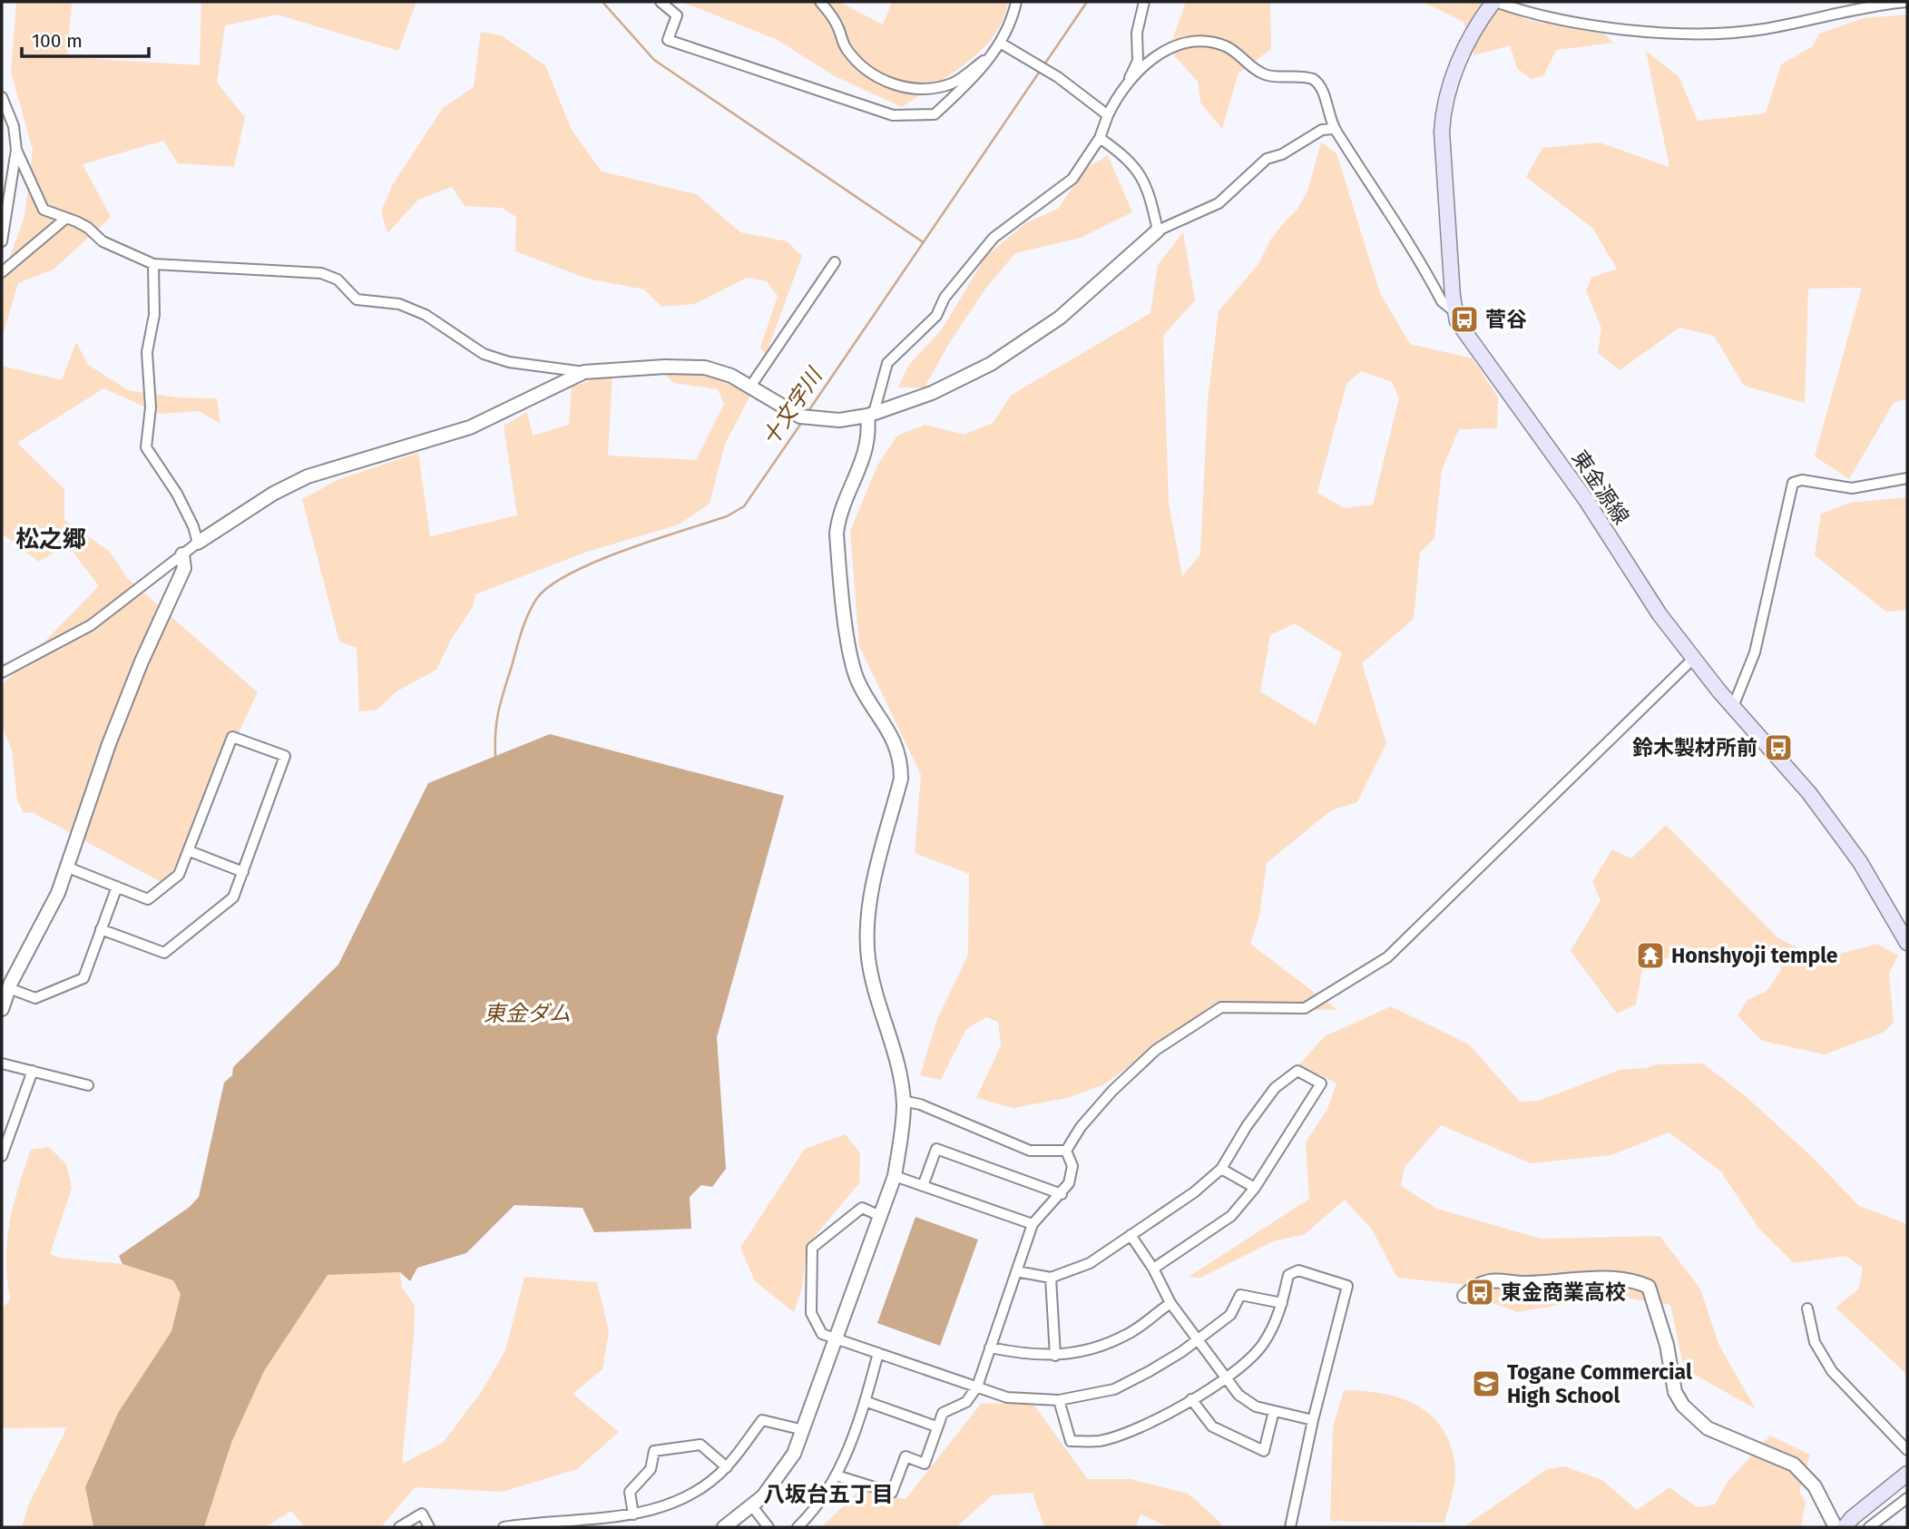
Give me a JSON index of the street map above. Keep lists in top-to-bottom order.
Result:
{
  "streets": {
    "main road": ["東金源線"]
  },
  "districts": ["松之郷", "八坂台五丁目"],
  "water": ["十文字川", "東金ダム"],
  "places": {
    "bus stop": ["菅谷", "鈴木製材所前", "東金商業高校"],
    "temple": ["Honshyoji temple"],
    "school or university": ["Togane Commercial High School"]
  },
  "scale_bar": "100 m"
}
